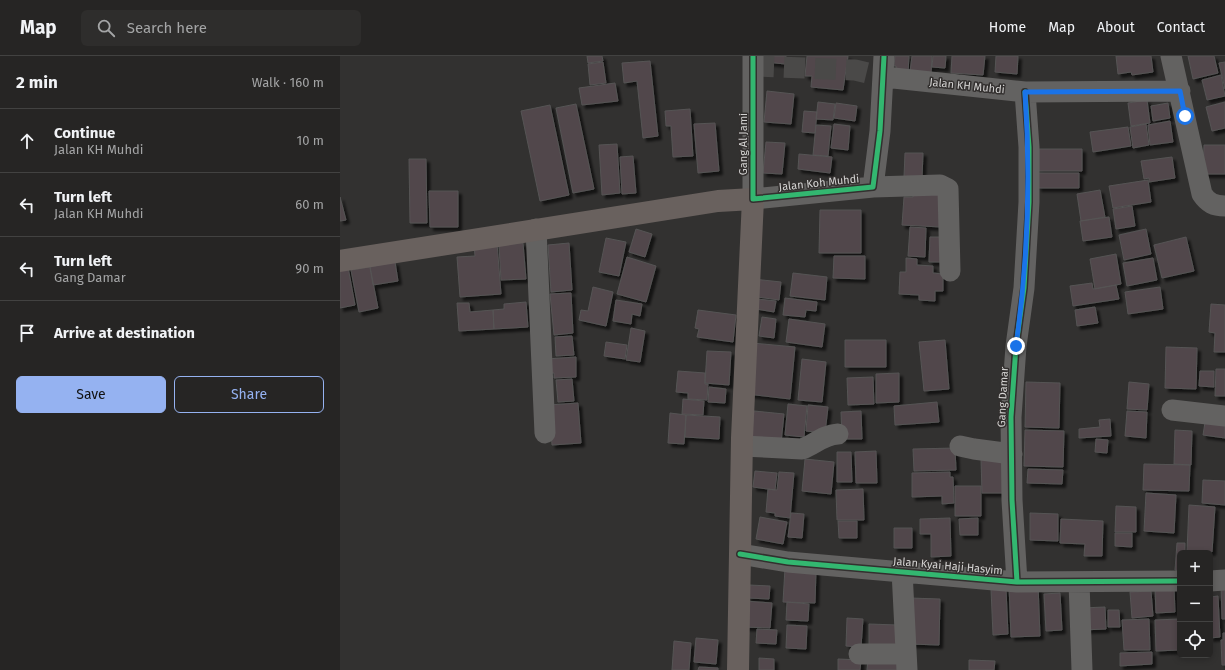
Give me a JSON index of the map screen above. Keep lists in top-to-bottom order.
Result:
{
  "streets": {
    "street": [
      "Jalan KH Muhdi",
      "Gang Al Jami",
      "Jalan Koh Muhdi",
      "Gang Damar",
      "Jalan Kyai Haji Hasyim"
    ]
  },
  "crossings": [
    ["Jalan KH Muhdi", "Jalan Koh Muhdi"],
    ["Jalan KH Muhdi", "Gang Damar"],
    ["Gang Al Jami", "Jalan Koh Muhdi"],
    ["Gang Damar", "Jalan Kyai Haji Hasyim"]
  ],
  "page": {
    "header": "Map",
    "search": "Search here",
    "nav": [
      "Home",
      "Map",
      "About",
      "Contact"
    ],
    "heading": ["2 min", "Walk · 160 m"],
    "list": [
      ["Continue", "Jalan KH Muhdi", "10 m"],
      ["Turn left", "Jalan KH Muhdi", "60 m"],
      ["Turn left", "Gang Damar", "90 m"],
      "Arrive at destination"
    ],
    "buttons": ["Save", "Share"],
    "map_buttons": ["+", "−"]
  }
}
